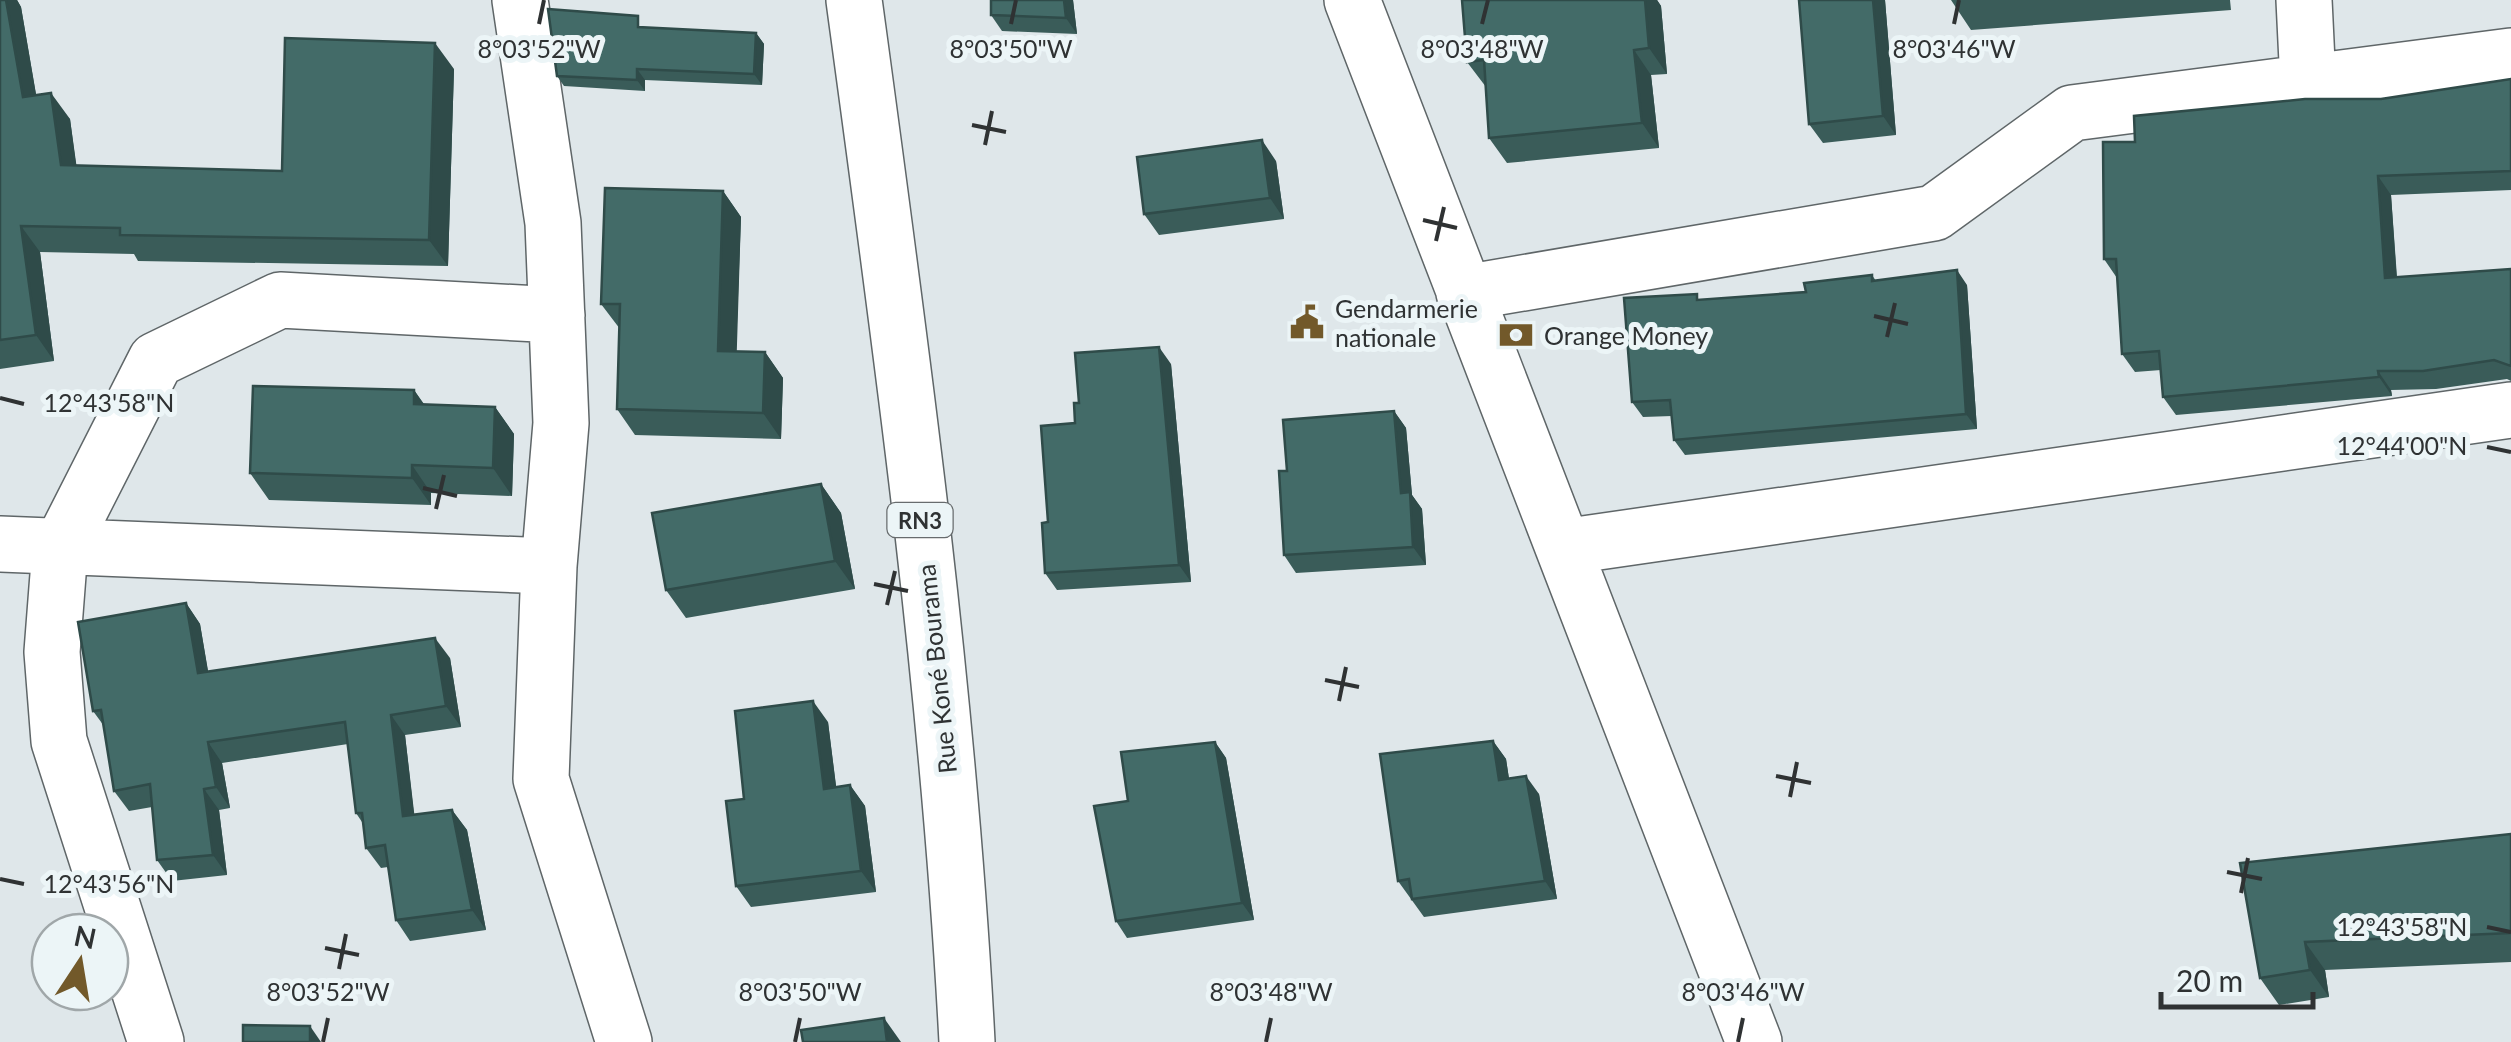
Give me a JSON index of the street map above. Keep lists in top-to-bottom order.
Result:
{
  "streets": {
    "main road": ["RN3", "Rue Koné Bourama"]
  },
  "places": {
    "public building": ["Gendarmerie nationale"],
    "bank": ["Orange Money"]
  },
  "scale_bar": "20 m",
  "north": "top",
  "coordinates": [
    "8°03'52\"W",
    "8°03'50\"W",
    "8°03'48\"W",
    "8°03'46\"W",
    "12°43'58\"N",
    "12°44'00\"N",
    "12°43'56\"N"
  ]
}
